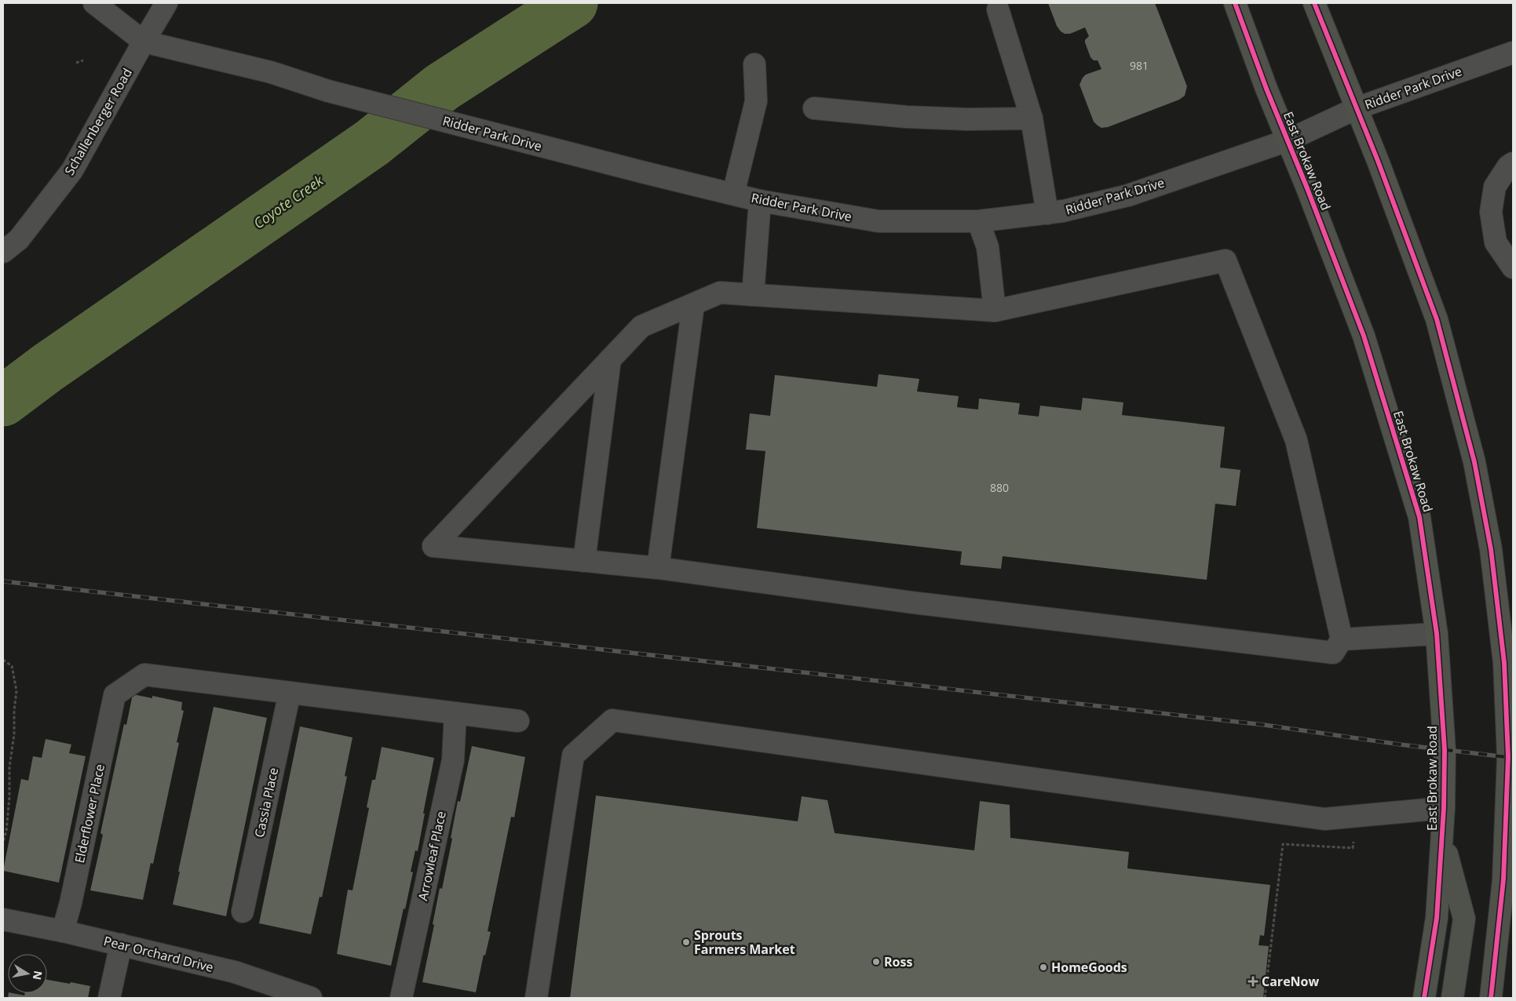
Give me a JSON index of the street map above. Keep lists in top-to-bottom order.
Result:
{
  "streets": {
    "main road": ["East Brokaw Road"],
    "street": [
      "Ridder Park Drive",
      "Schallenberger Road",
      "Cassia Place",
      "Elderflower Place",
      "Arrowleaf Place",
      "Pear Orchard Drive"
    ]
  },
  "crossings": [
    ["Ridder Park Drive", "Schallenberger Road"],
    ["Ridder Park Drive", "East Brokaw Road"],
    ["Cassia Place", "Elderflower Place"],
    ["Elderflower Place", "Pear Orchard Drive"]
  ],
  "water": ["Coyote Creek"],
  "places": {
    "other": ["Sprouts Farmers Market", "Ross", "HomeGoods"],
    "health": ["CareNow"]
  },
  "house_numbers": ["981", "880"],
  "north": "right"
}
